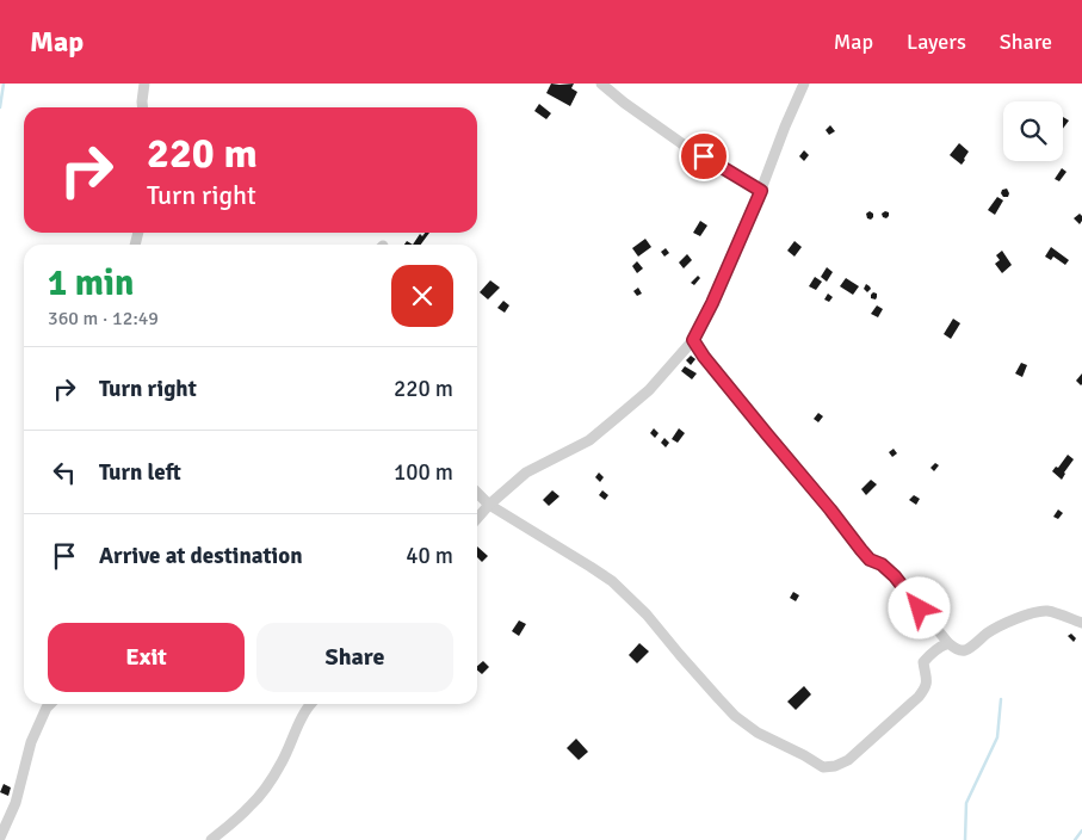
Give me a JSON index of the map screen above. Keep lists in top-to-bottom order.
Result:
{
  "page": {
    "header": "Map",
    "nav": ["Map", "Layers", "Share"],
    "turn": ["220 m", "Turn right"],
    "heading": ["1 min", "360 m · 12:49"],
    "list": [
      {
        "name": "Turn right",
        "value": "220 m"
      },
      {
        "name": "Turn left",
        "value": "100 m"
      },
      {
        "name": "Arrive at destination",
        "value": "40 m"
      }
    ],
    "buttons": ["Exit", "Share"]
  }
}
